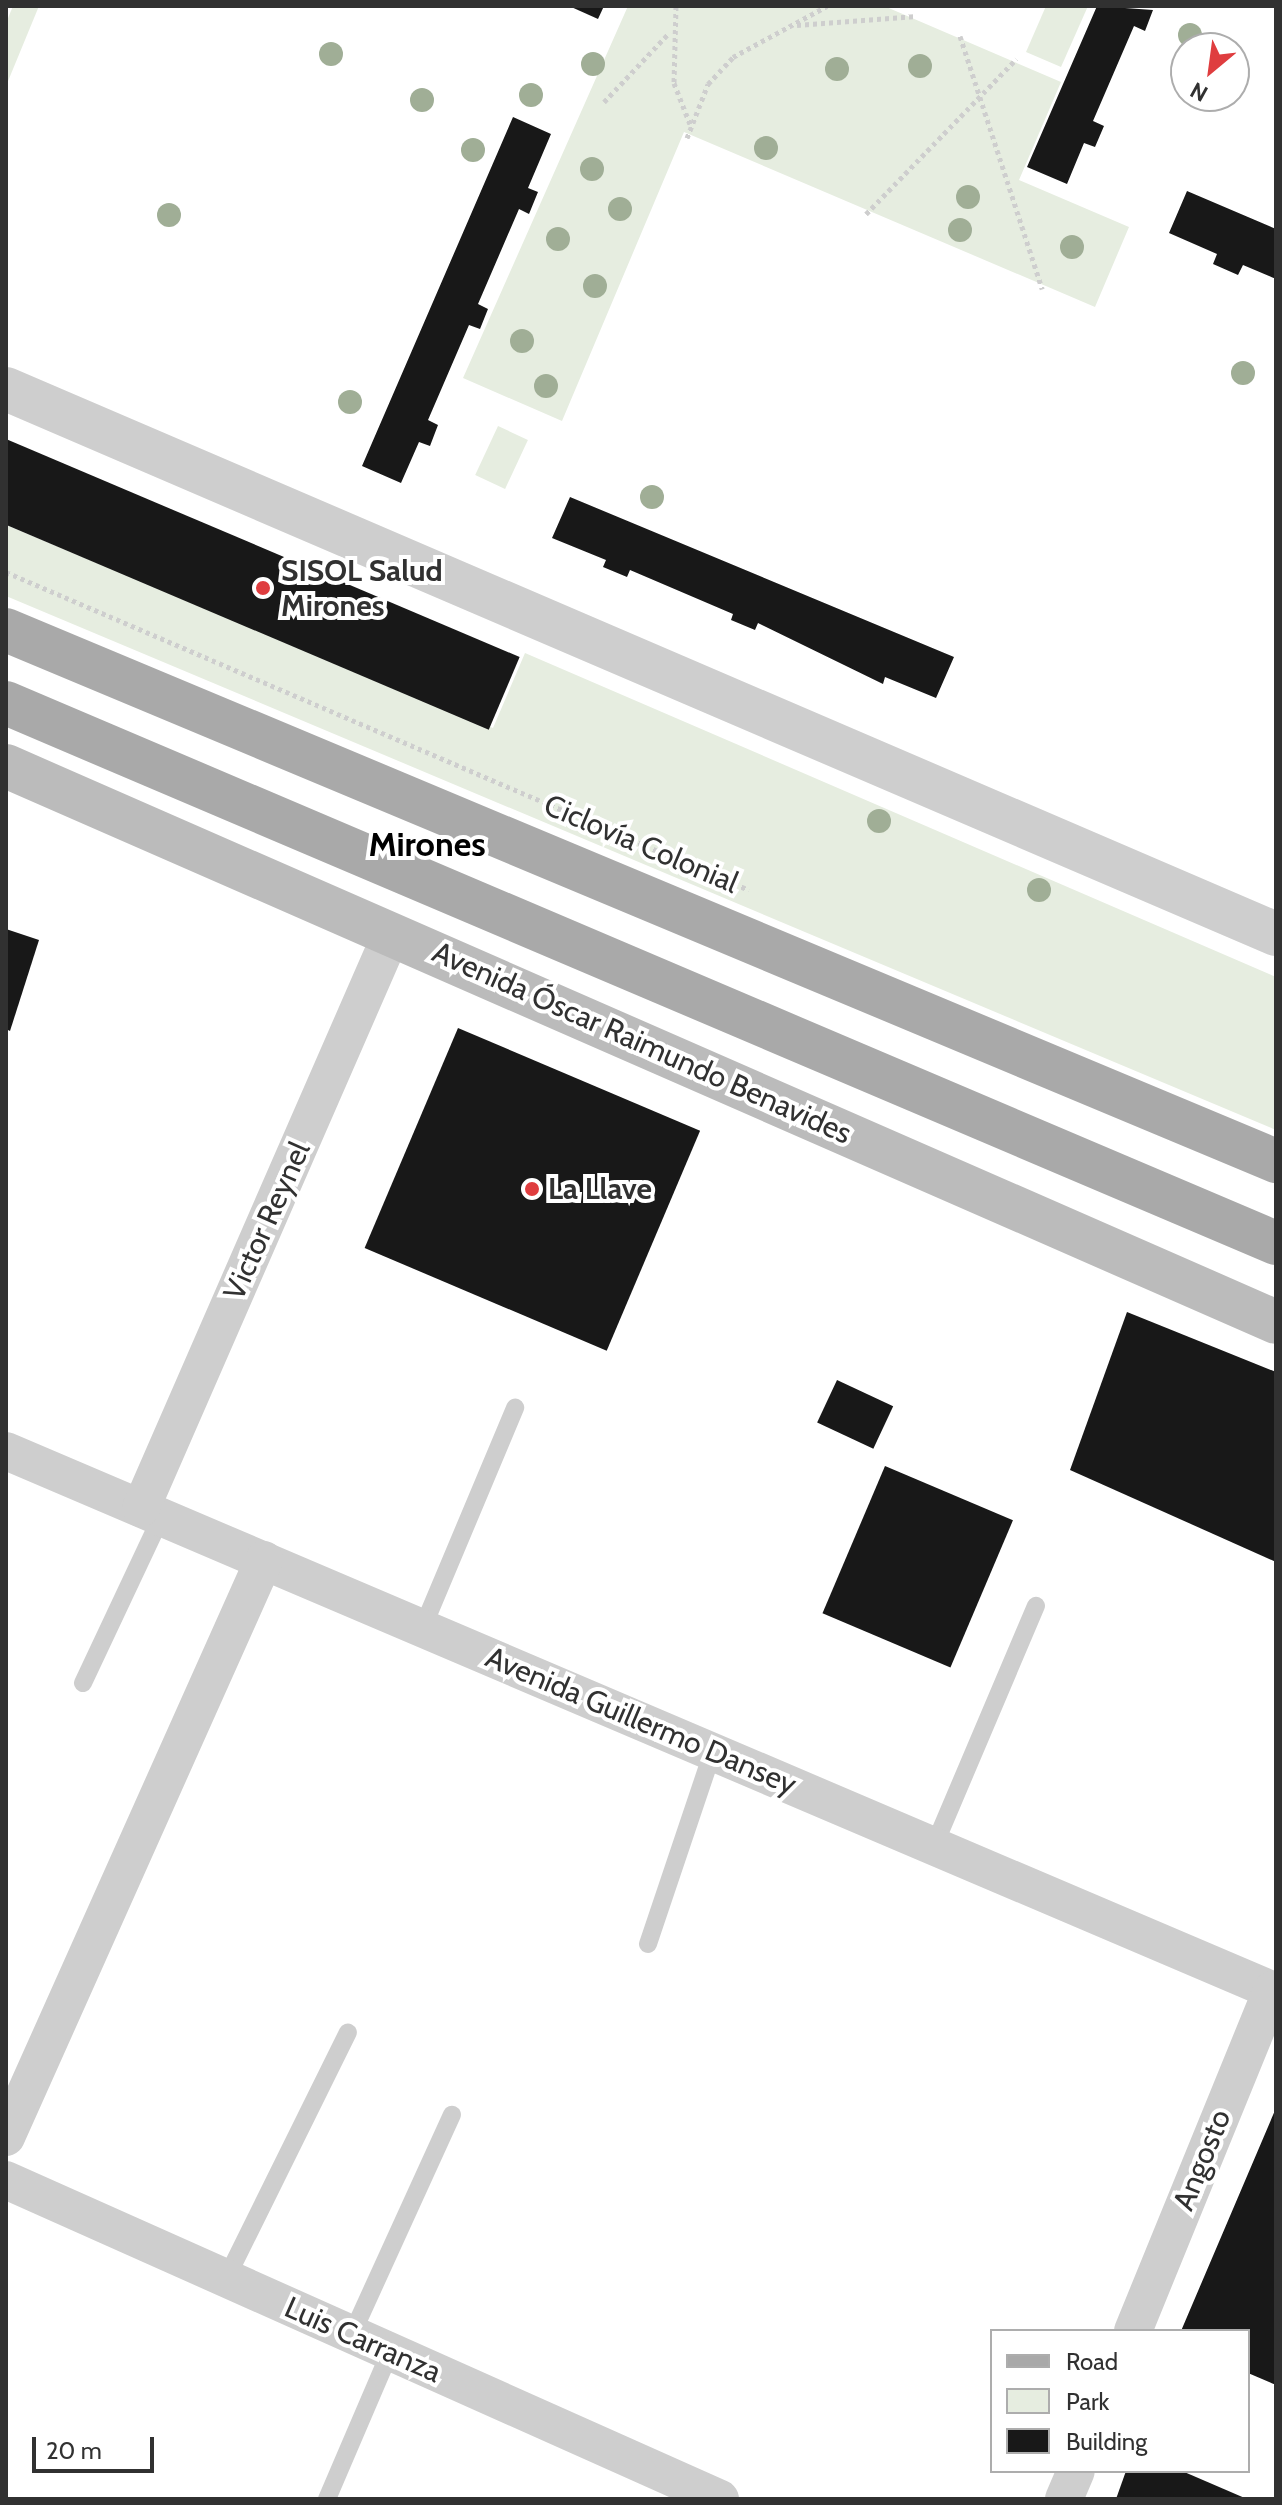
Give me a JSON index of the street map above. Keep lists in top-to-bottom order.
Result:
{
  "streets": {
    "main road": ["Avenida Óscar Raimundo Benavides"],
    "street": [
      "Victor Reynel",
      "Avenida Guillermo Dansey",
      "Angosto",
      "Luis Carranza"
    ],
    "path": ["Ciclovía Colonial"]
  },
  "crossings": [
    ["Avenida Óscar Raimundo Benavides", "Victor Reynel"],
    ["Victor Reynel", "Avenida Guillermo Dansey"],
    ["Avenida Guillermo Dansey", "Angosto"]
  ],
  "districts": ["Mirones"],
  "places": ["SISOL Salud Mirones", "La Llave"],
  "legend": ["Road", "Park", "Building"],
  "scale_bar": "20 m",
  "north": "bottom left"
}
